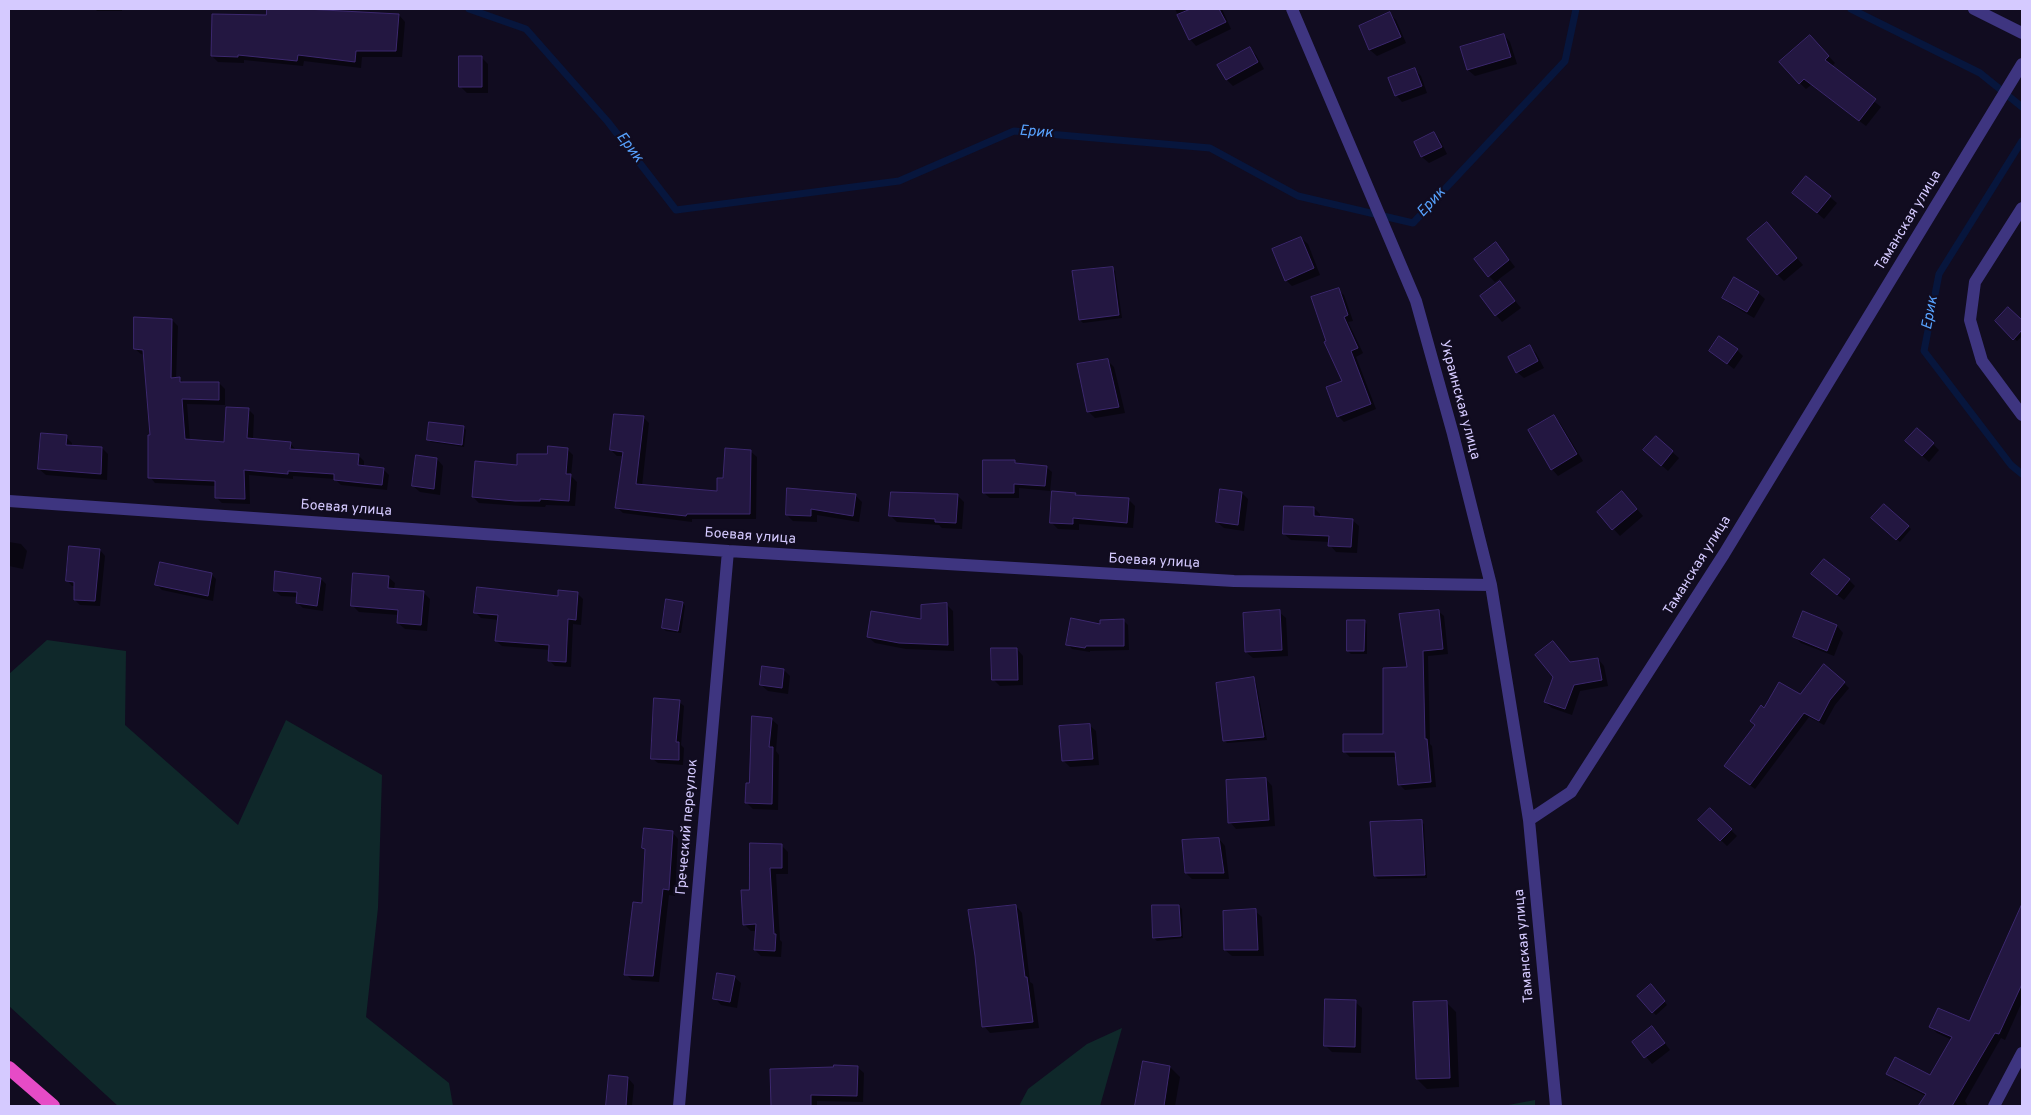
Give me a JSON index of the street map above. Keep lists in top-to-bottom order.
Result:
{
  "streets": {
    "street": [
      "Таманская улица",
      "Украинская улица",
      "Боевая улица",
      "Греческий переулок"
    ]
  },
  "crossings": [
    ["Таманская улица", "Украинская улица"],
    ["Украинская улица", "Боевая улица"],
    ["Боевая улица", "Греческий переулок"]
  ],
  "water": ["Ерик"]
}
